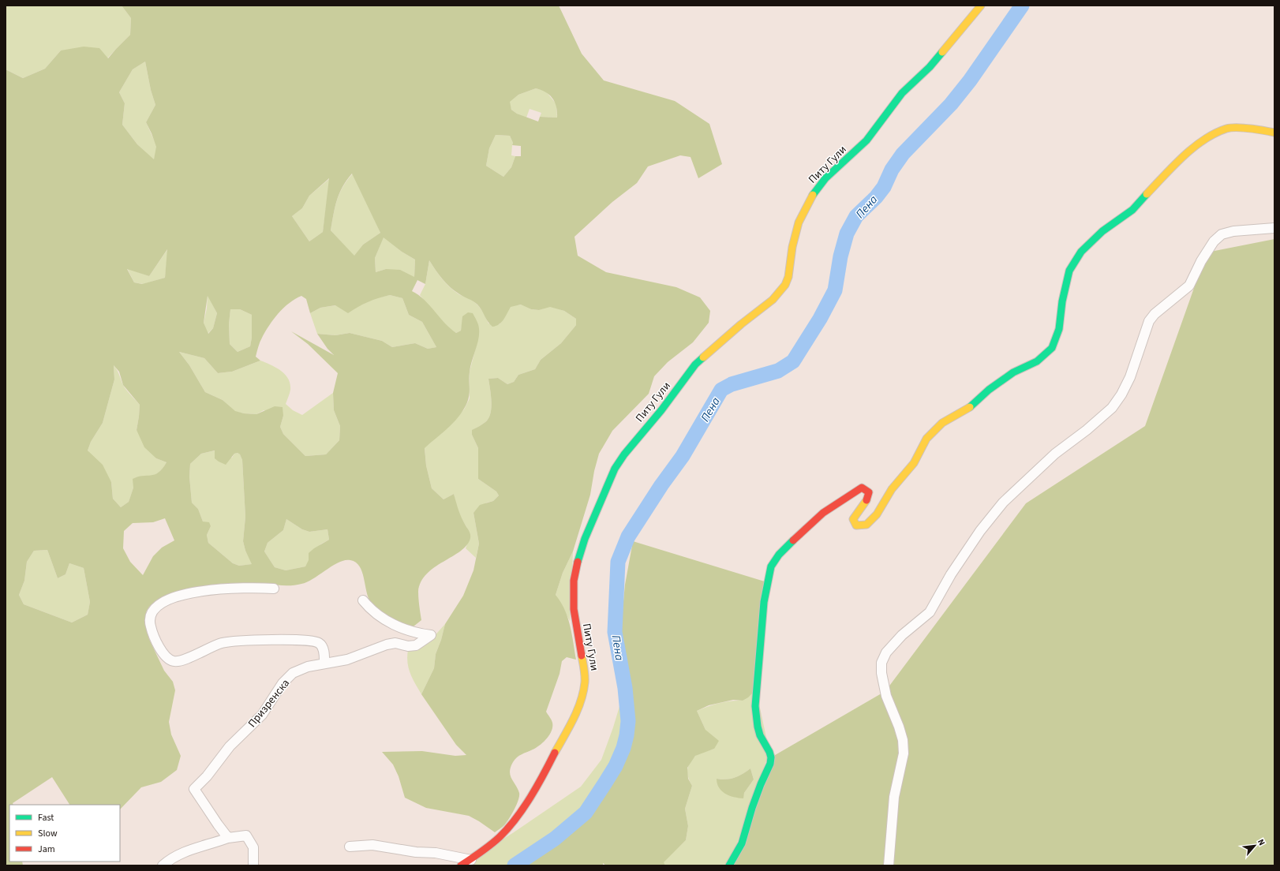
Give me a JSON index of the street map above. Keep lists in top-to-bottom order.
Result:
{
  "streets": {
    "street": ["Питу Гули", "Призренска"]
  },
  "water": ["Пена"],
  "legend": ["Fast", "Slow", "Jam"],
  "north": "top right"
}
